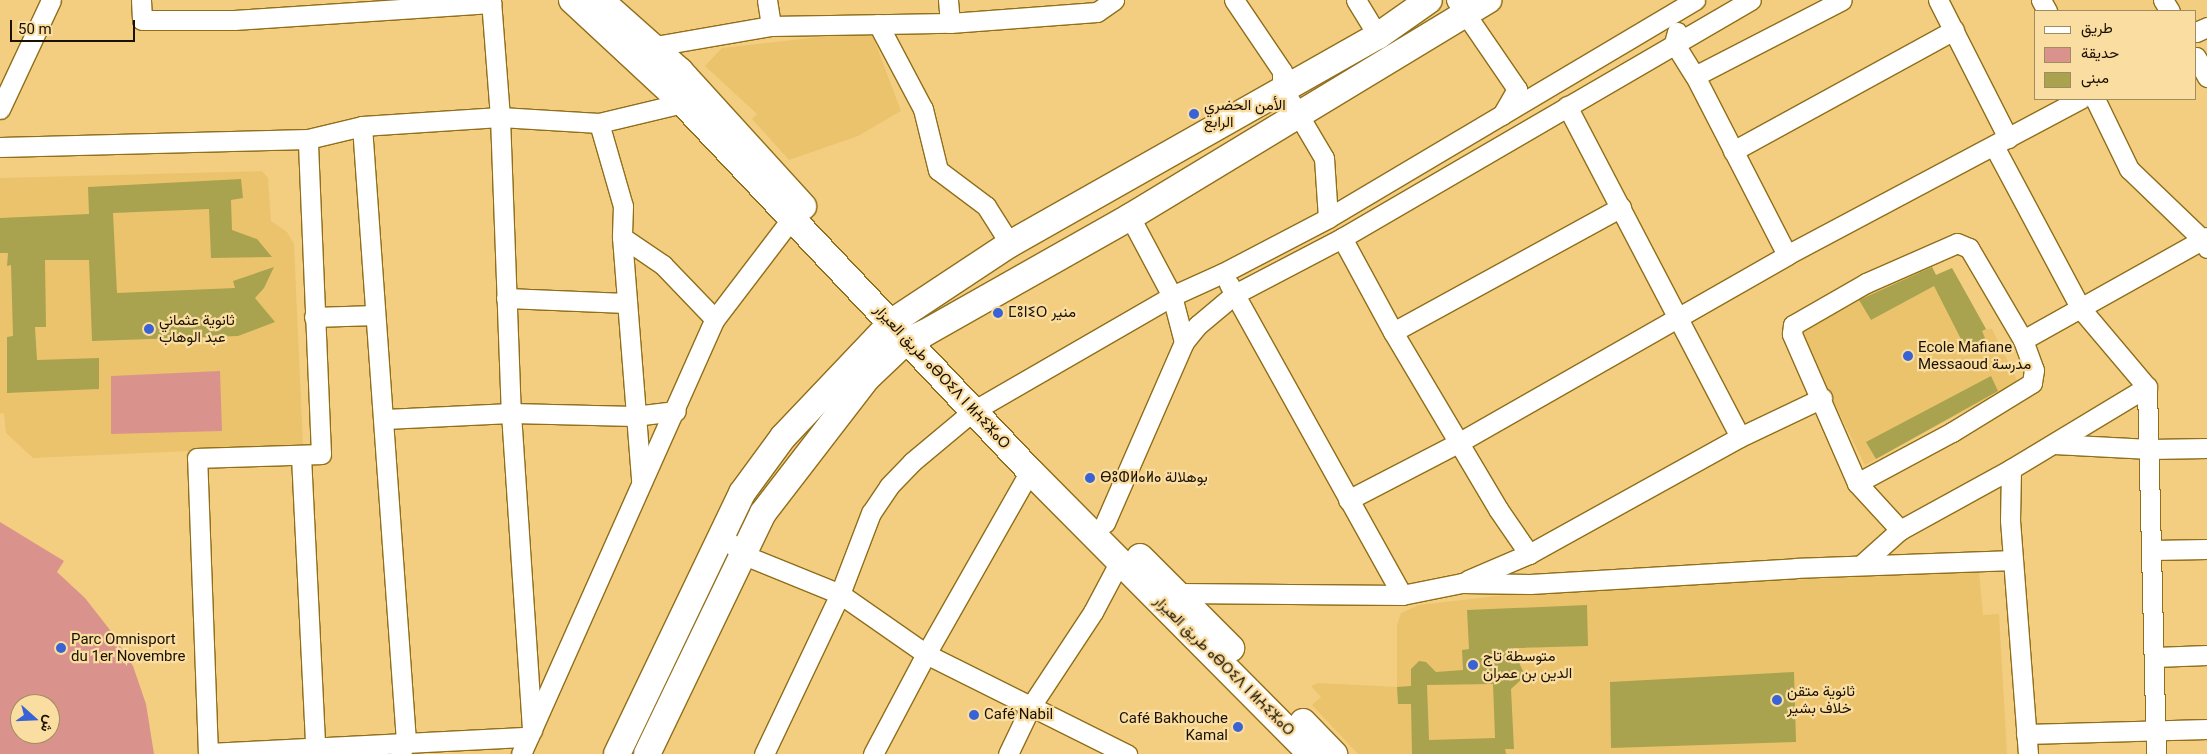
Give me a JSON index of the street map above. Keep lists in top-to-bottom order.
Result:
{
  "streets": {
    "main road": ["طريق العيزار ⴰⴱⵔⵉⴷ ⵏ ⵍⵄⵉⵣⴰⵔ"]
  },
  "places": [
    "الأمن الحضري الرابع",
    "ⵎⵓⵏⵉⵔ منير",
    "ثانوية عثماني عبد الوهاب",
    "Ecole Mafiane Messaoud مدرسة",
    "ⴱⵓⵀⵍⴰⵍⴰ بوهلالة",
    "Parc Omnisport du 1er Novembre",
    "متوسطة تاج الدين بن عمران",
    "ثانوية متقن خلاف بشير",
    "Café Nabil",
    "Café Bakhouche Kamal"
  ],
  "legend": ["طريق", "حديقة", "مبنى"],
  "scale_bar": "50 m",
  "north": "right"
}
